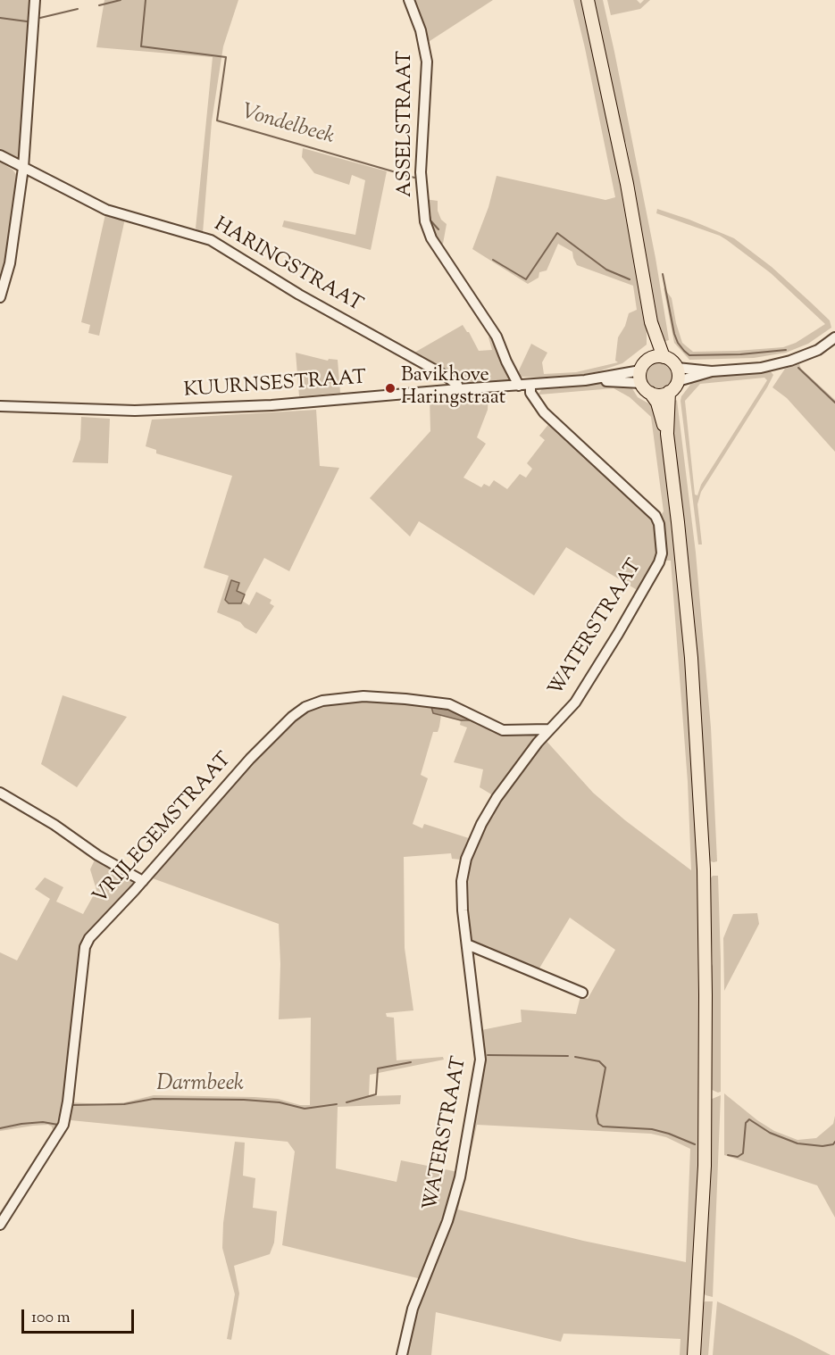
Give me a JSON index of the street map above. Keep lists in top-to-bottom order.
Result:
{
  "streets": {
    "street": [
      "ASSELSTRAAT",
      "HARINGSTRAAT",
      "KUURNSESTRAAT",
      "WATERSTRAAT",
      "VRIJLEGEMSTRAAT"
    ]
  },
  "crossings": [
    ["ASSELSTRAAT", "KUURNSESTRAAT"],
    ["HARINGSTRAAT", "KUURNSESTRAAT"],
    ["KUURNSESTRAAT", "WATERSTRAAT"],
    ["WATERSTRAAT", "VRIJLEGEMSTRAAT"]
  ],
  "water": ["Vondelbeek", "Darmbeek"],
  "places": ["Bavikhove Haringstraat"],
  "scale_bar": "100 m"
}
